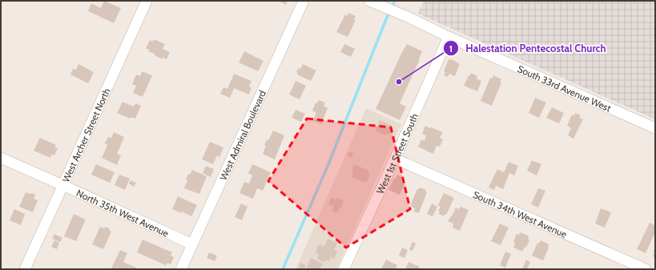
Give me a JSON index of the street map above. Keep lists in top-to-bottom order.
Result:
{
  "streets": {
    "street": [
      "South 33rd Avenue West",
      "West Archer Street North",
      "West Admiral Boulevard",
      "West 1st Street South",
      "North 35th West Avenue",
      "South 34th West Avenue"
    ]
  },
  "crossings": [
    ["South 33rd Avenue West", "West 1st Street South"],
    ["West Archer Street North", "North 35th West Avenue"],
    ["West Admiral Boulevard", "North 35th West Avenue"],
    ["West 1st Street South", "South 34th West Avenue"]
  ],
  "places": ["Halestation Pentecostal Church"]
}
